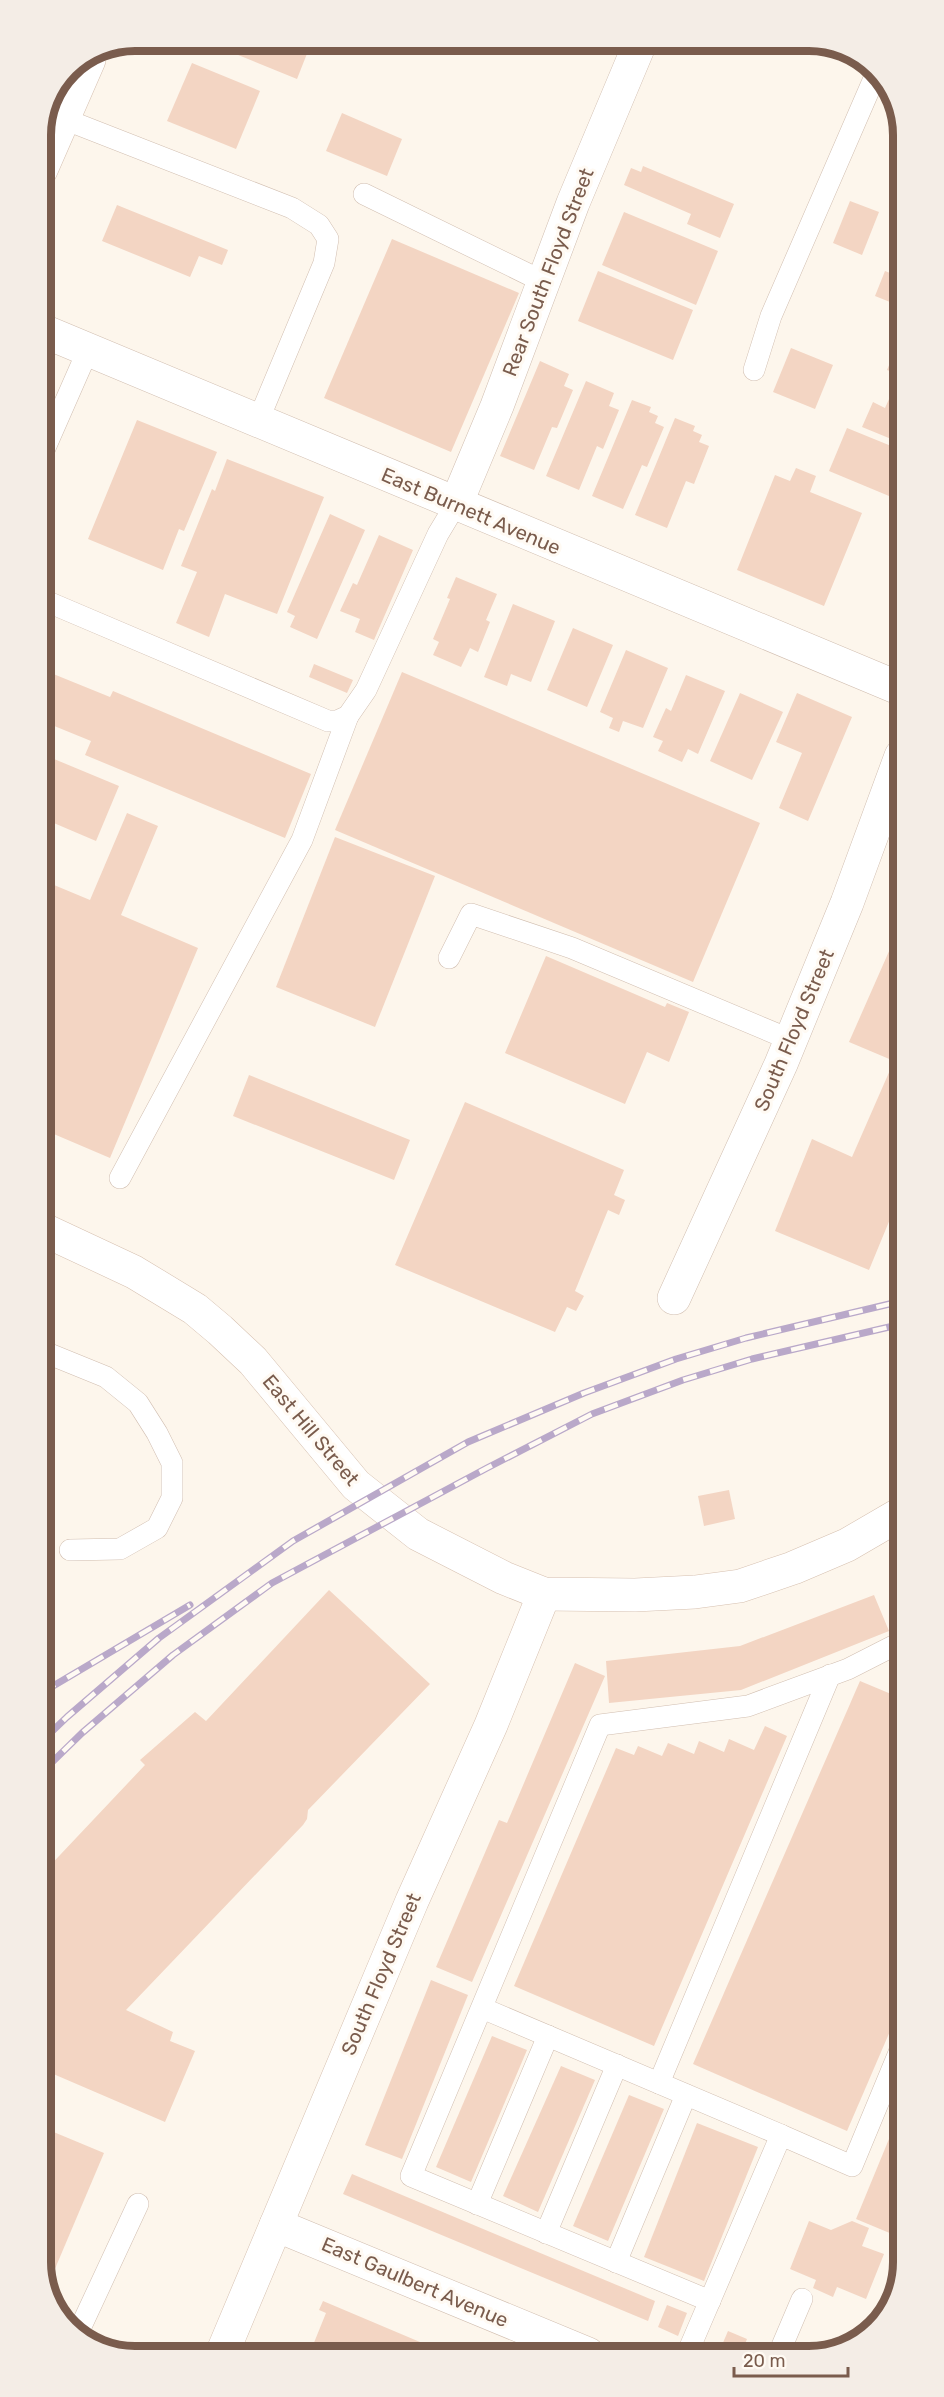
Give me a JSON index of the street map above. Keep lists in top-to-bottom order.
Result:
{
  "streets": {
    "street": [
      "Rear South Floyd Street",
      "East Burnett Avenue",
      "South Floyd Street",
      "East Hill Street",
      "East Gaulbert Avenue"
    ]
  },
  "crossings": [
    ["Rear South Floyd Street", "East Burnett Avenue"],
    ["South Floyd Street", "East Hill Street"],
    ["South Floyd Street", "East Gaulbert Avenue"]
  ],
  "scale_bar": "20 m"
}
